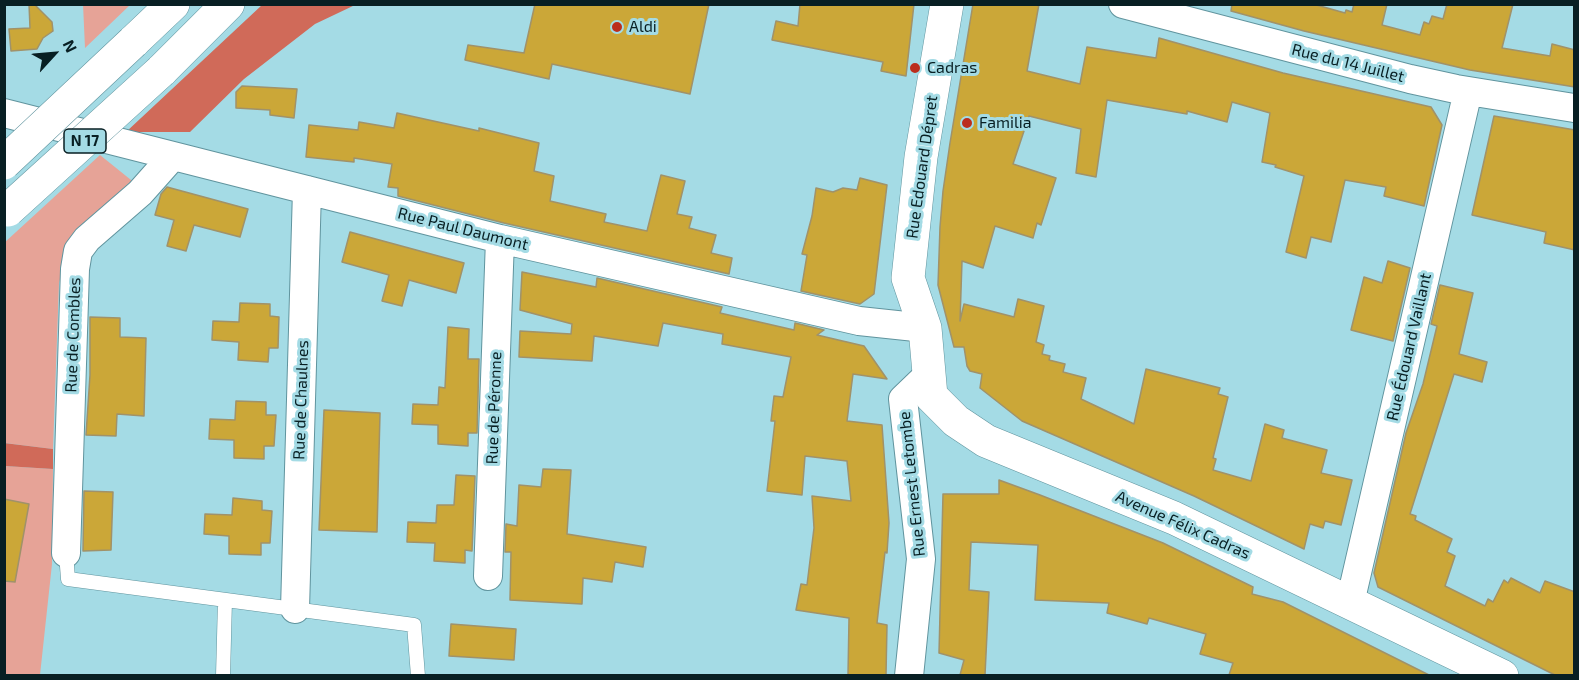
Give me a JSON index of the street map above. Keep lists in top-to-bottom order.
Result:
{
  "streets": {
    "main road": ["N 17", "Rue Edouard Dépret", "Avenue Félix Cadras"],
    "street": [
      "Rue du 14 Juillet",
      "Rue Paul Daumont",
      "Rue de Combles",
      "Rue Édouard Vaillant",
      "Rue de Chaulnes",
      "Rue de Péronne",
      "Rue Ernest Letombe"
    ]
  },
  "crossings": [
    ["Rue du 14 Juillet", "Rue Édouard Vaillant"],
    ["Rue Edouard Dépret", "Rue Paul Daumont"],
    ["Rue Edouard Dépret", "Avenue Félix Cadras"],
    ["Rue Paul Daumont", "Rue de Combles"],
    ["Rue Paul Daumont", "Rue de Chaulnes"],
    ["Rue Paul Daumont", "Rue de Péronne"],
    ["Rue Paul Daumont", "Avenue Félix Cadras"],
    ["Rue Édouard Vaillant", "Avenue Félix Cadras"],
    ["Rue Ernest Letombe", "Avenue Félix Cadras"]
  ],
  "places": ["Aldi", "Cadras", "Familia"],
  "north": "top right"
}
